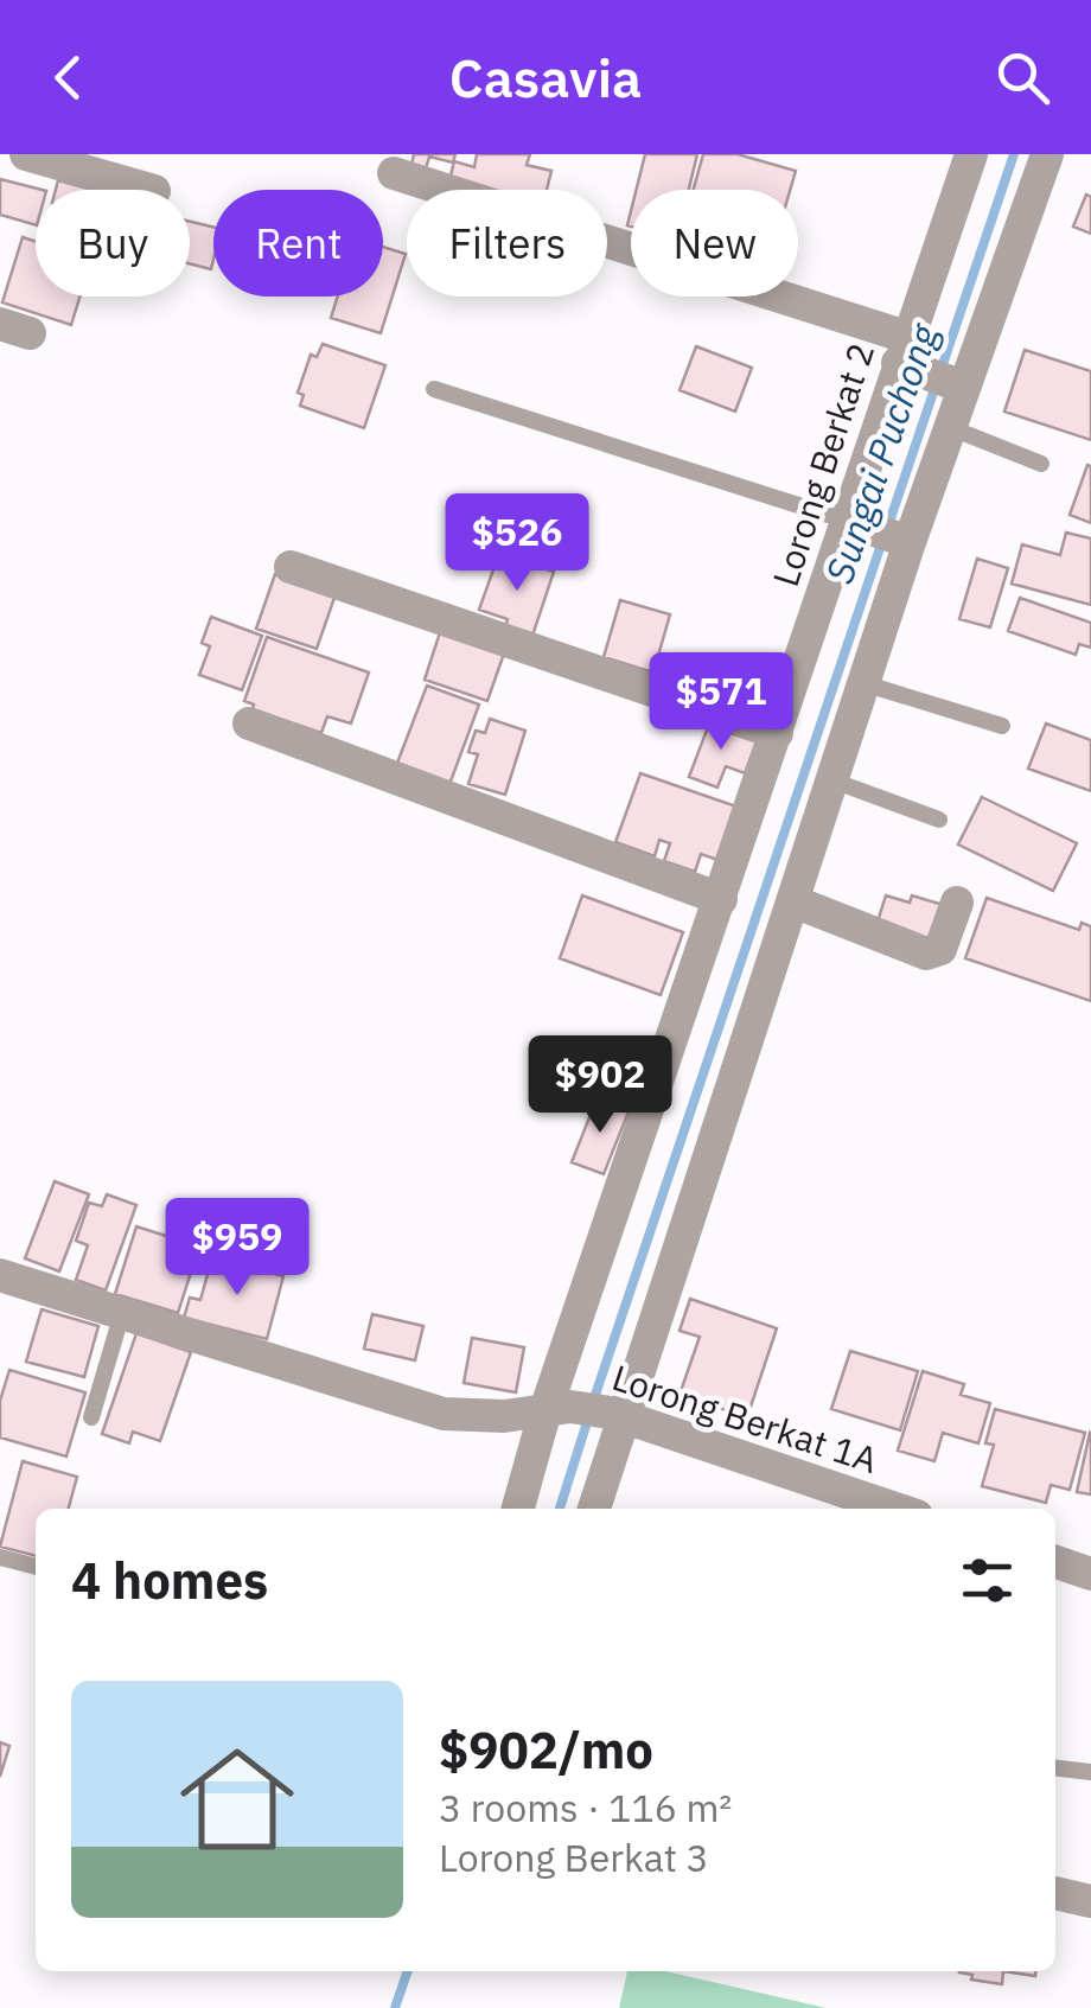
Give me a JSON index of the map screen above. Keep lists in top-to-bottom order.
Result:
{
  "streets": {
    "street": ["Lorong Berkat 2", "Lorong Berkat 1A"]
  },
  "crossings": [
    ["Lorong Berkat 2", "Lorong Berkat 1A"]
  ],
  "water": ["Sungai Puchong"],
  "page": {
    "header": "Casavia",
    "chip": [
      "Buy",
      "Rent",
      "Filters",
      "New"
    ],
    "price": [
      "$526",
      "$571",
      "$902",
      "$959"
    ],
    "heading": "4 homes",
    "list": [
      {
        "name": "$902/mo",
        "note": "3 rooms · 116 m² · Lorong Berkat 3"
      }
    ]
  }
}
